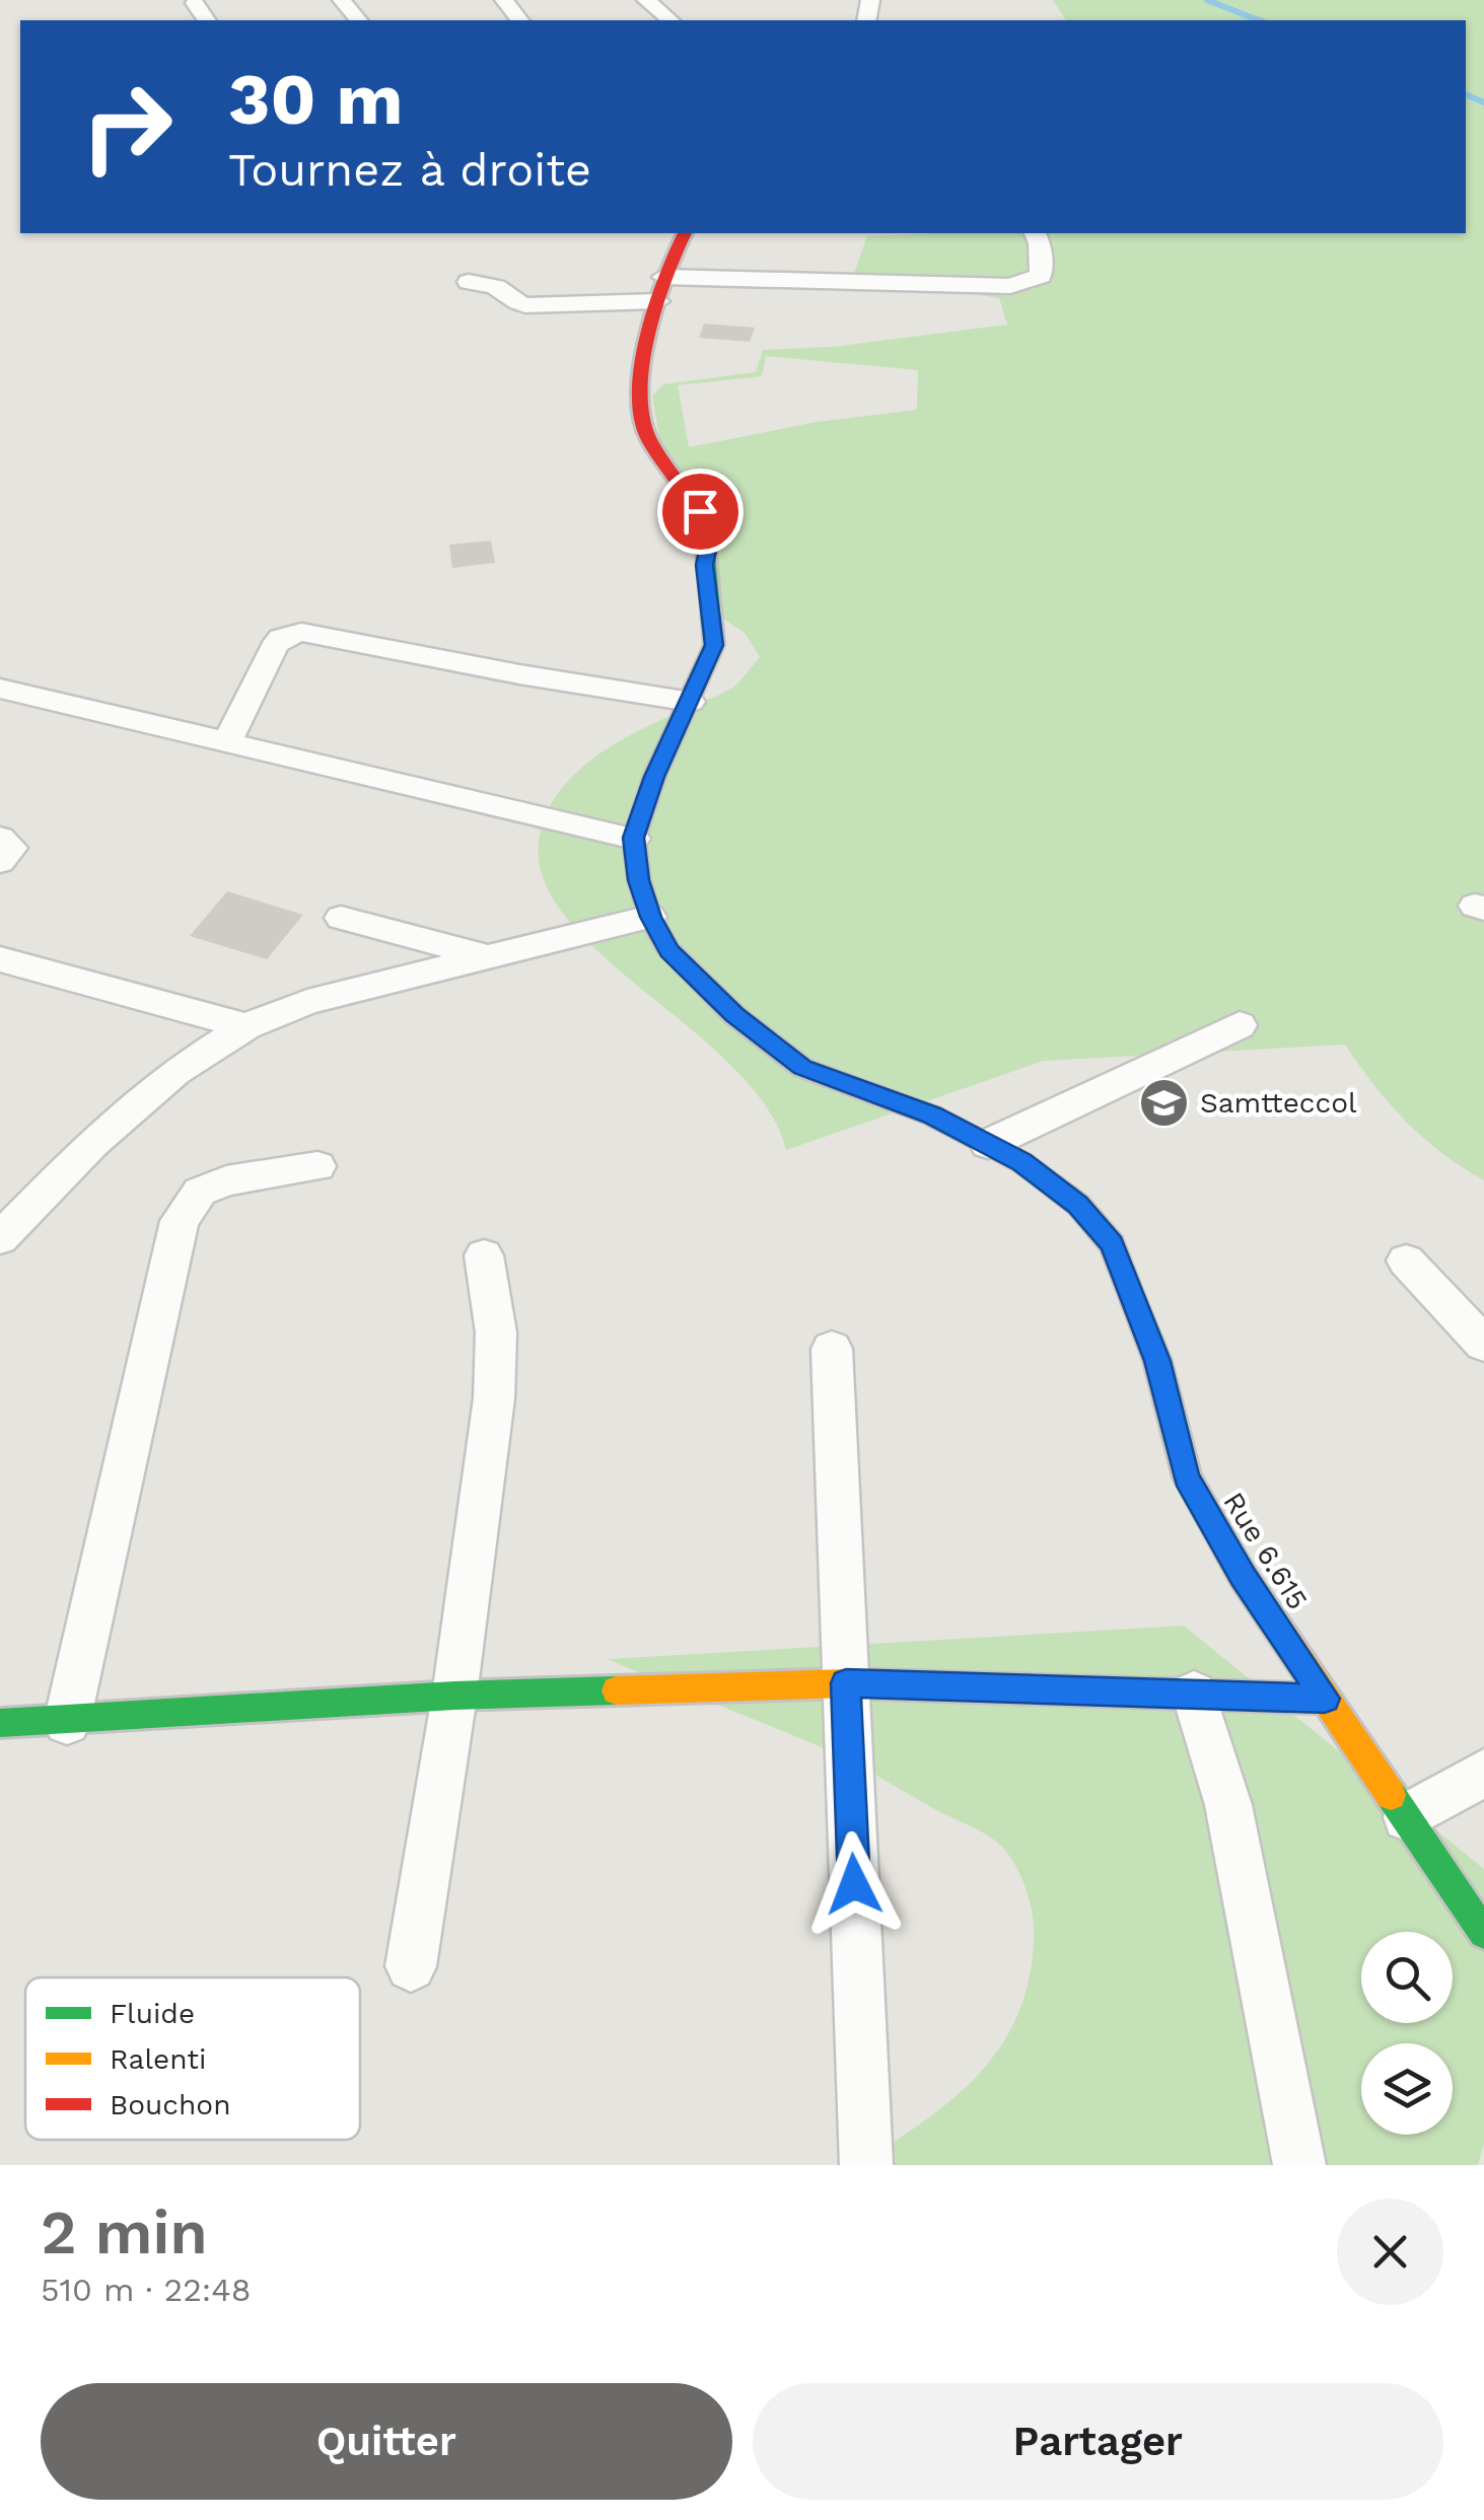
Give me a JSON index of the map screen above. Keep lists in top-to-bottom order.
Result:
{
  "streets": {
    "street": ["Rue 6.615"]
  },
  "places": {
    "school or university": ["Samtteccol"]
  },
  "legend": ["Fluide", "Ralenti", "Bouchon"],
  "page": {
    "turn": ["30 m", "Tournez à droite"],
    "heading": ["2 min", "510 m · 22:48"],
    "buttons": ["Quitter", "Partager"]
  }
}
